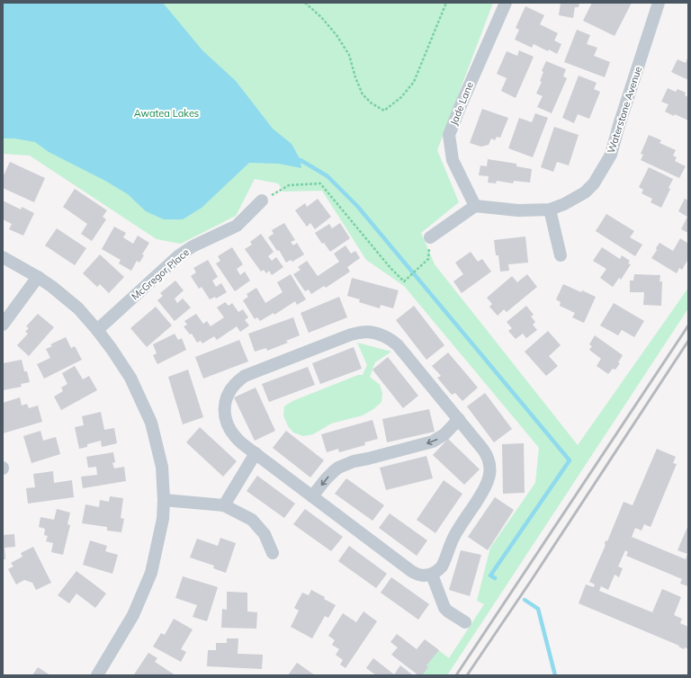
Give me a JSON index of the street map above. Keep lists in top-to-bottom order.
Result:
{
  "streets": {
    "street": ["Jade Lane", "Waterstone Avenue", "McGregor Place"]
  },
  "crossings": [
    ["Jade Lane", "Waterstone Avenue"]
  ],
  "parks": ["Awatea Lakes"]
}
